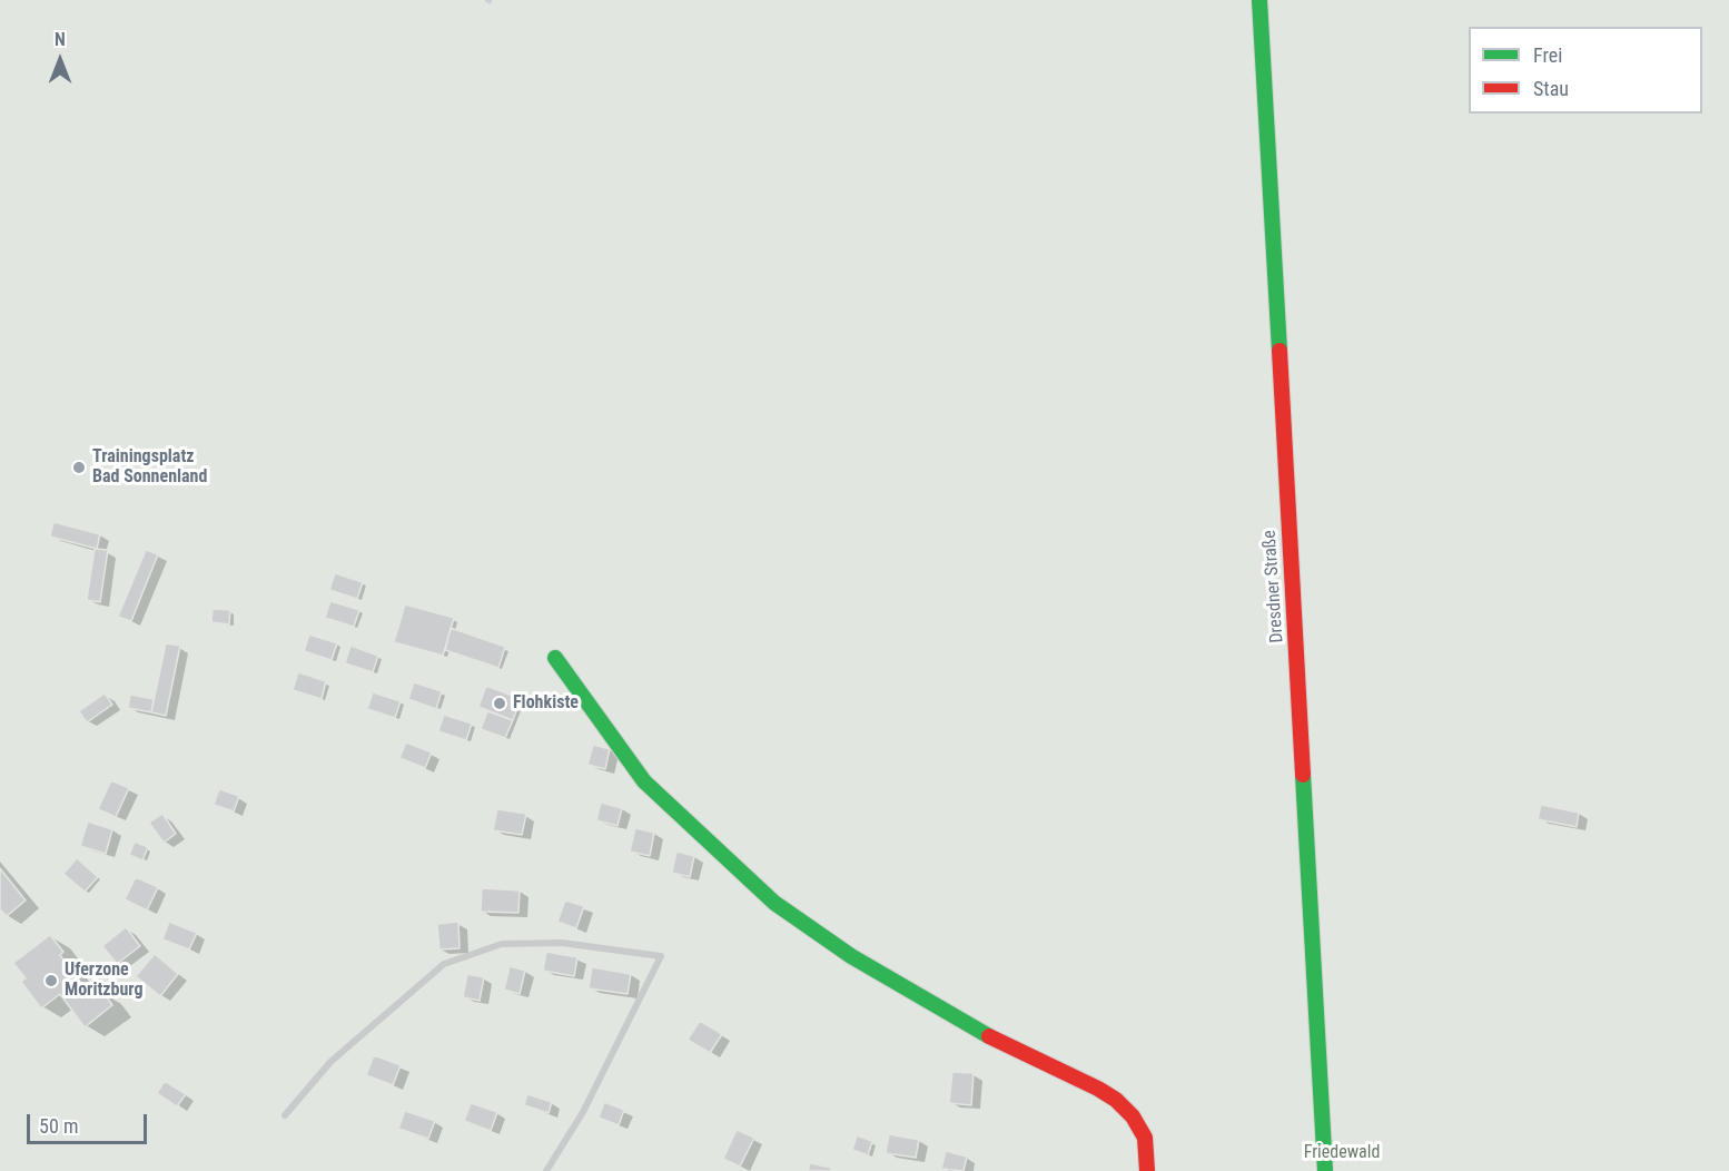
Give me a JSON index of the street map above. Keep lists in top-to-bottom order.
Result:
{
  "streets": {
    "main road": ["Dresdner Straße"]
  },
  "parks": ["Friedewald"],
  "places": ["Trainingsplatz Bad Sonnenland", "Flohkiste", "Uferzone Moritzburg"],
  "legend": ["Frei", "Stau"],
  "scale_bar": "50 m",
  "north": "top"
}
